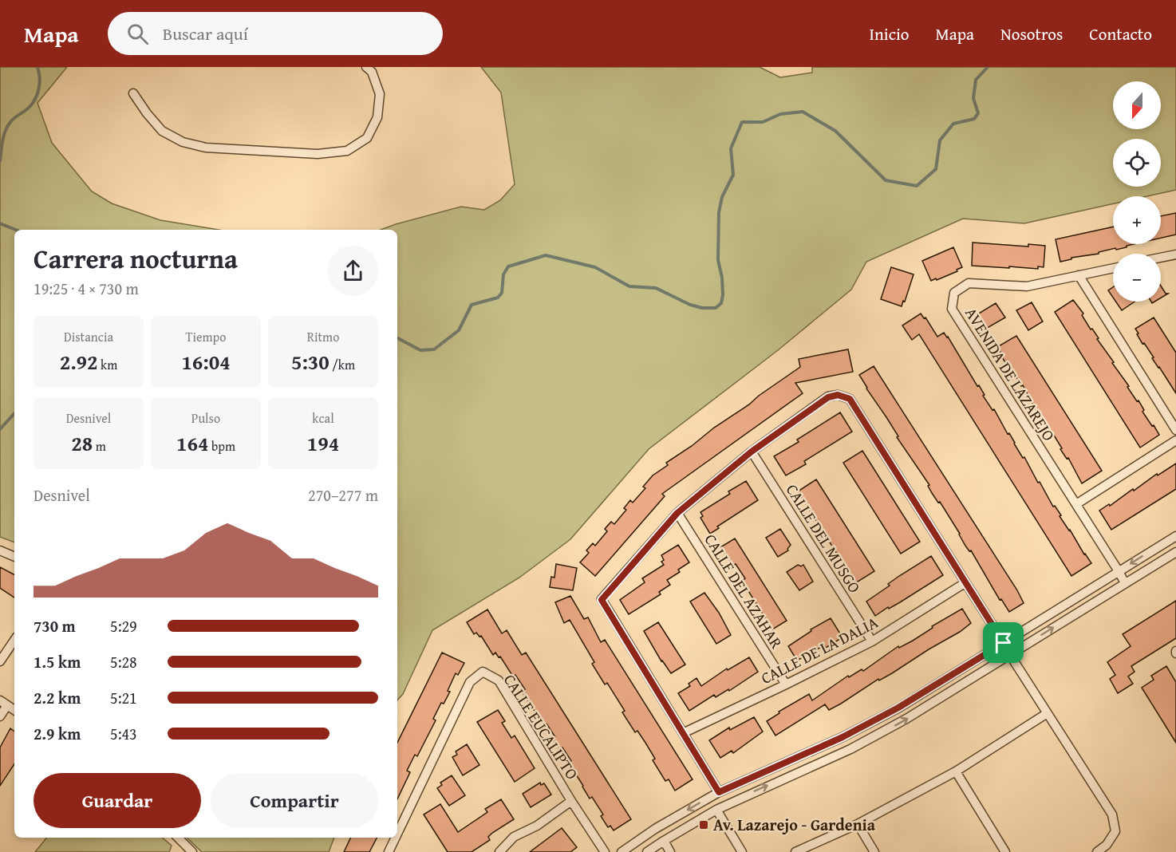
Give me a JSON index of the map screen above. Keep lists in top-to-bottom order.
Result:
{
  "streets": {
    "street": [
      "AVENIDA DE LAZAREJO",
      "CALLE DEL MUSGO",
      "CALLE DEL AZAHAR",
      "CALLE DE LA DALIA",
      "CALLE EUCALIPTO"
    ]
  },
  "crossings": [
    ["CALLE DEL MUSGO", "CALLE DE LA DALIA"],
    ["CALLE DEL AZAHAR", "CALLE DE LA DALIA"]
  ],
  "places": {
    "transit": ["Av. Lazarejo - Gardenia"]
  },
  "north": "bottom",
  "page": {
    "header": "Mapa",
    "search": "Buscar aquí",
    "nav": [
      "Inicio",
      "Mapa",
      "Nosotros",
      "Contacto"
    ],
    "map_buttons": ["+", "−"],
    "heading": ["Carrera nocturna", "19:25 · 4 × 730 m"],
    "stats": [
      ["Distancia", "2.92 km"],
      ["Tiempo", "16:04"],
      ["Ritmo", "5:30 /km"],
      ["Desnivel", "28 m"],
      ["Pulso", "164 bpm"],
      ["kcal", "194"]
    ],
    "chart": ["Desnivel", "270–277 m"],
    "list": [
      {
        "name": "730 m",
        "note": "5:29"
      },
      {
        "name": "1.5 km",
        "note": "5:28"
      },
      {
        "name": "2.2 km",
        "note": "5:21"
      },
      {
        "name": "2.9 km",
        "note": "5:43"
      }
    ],
    "buttons": ["Guardar", "Compartir"]
  }
}
